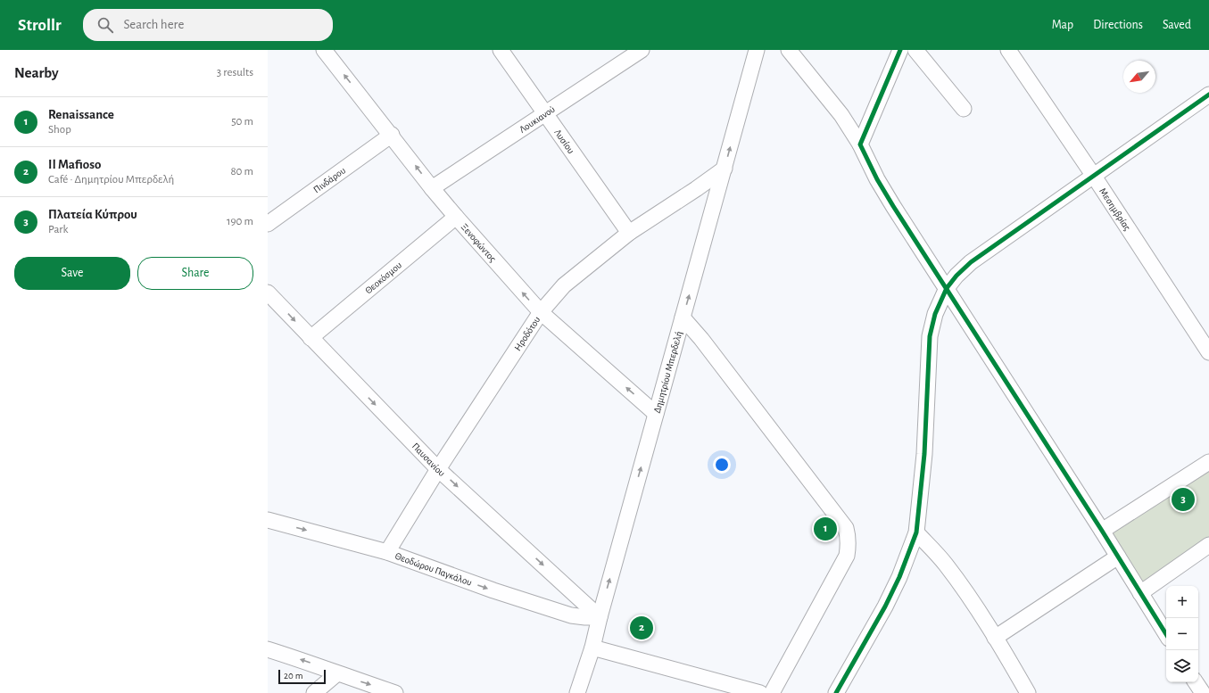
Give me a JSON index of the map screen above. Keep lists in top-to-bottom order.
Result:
{
  "streets": {
    "street": [
      "Λουκιανού",
      "Λυσίου",
      "Πινδάρου",
      "Μεσημβρίας",
      "Ξενοφώντος",
      "Θεοκόσμου",
      "Ηροδότου",
      "Δημητρίου Μπερδελή",
      "Παυσανίου",
      "Θεοδώρου Παγκάλου"
    ]
  },
  "crossings": [
    ["Λουκιανού", "Λυσίου"],
    ["Λουκιανού", "Ξενοφώντος"],
    ["Λυσίου", "Ηροδότου"],
    ["Πινδάρου", "Ξενοφώντος"],
    ["Ξενοφώντος", "Θεοκόσμου"],
    ["Ξενοφώντος", "Ηροδότου"],
    ["Ξενοφώντος", "Δημητρίου Μπερδελή"],
    ["Θεοκόσμου", "Παυσανίου"],
    ["Ηροδότου", "Δημητρίου Μπερδελή"],
    ["Ηροδότου", "Παυσανίου"],
    ["Ηροδότου", "Θεοδώρου Παγκάλου"],
    ["Δημητρίου Μπερδελή", "Παυσανίου"],
    ["Δημητρίου Μπερδελή", "Θεοδώρου Παγκάλου"],
    ["Παυσανίου", "Θεοδώρου Παγκάλου"]
  ],
  "one_way": ["Ξενοφώντος", "Δημητρίου Μπερδελή", "Παυσανίου"],
  "scale_bar": "20 m",
  "north": "bottom left",
  "page": {
    "header": "Strollr",
    "search": "Search here",
    "nav": ["Map", "Directions", "Saved"],
    "heading": ["Nearby", "3 results"],
    "list": [
      {
        "mark": "1",
        "name": "Renaissance",
        "note": "Shop",
        "value": "50 m"
      },
      {
        "mark": "2",
        "name": "Il Mafioso",
        "note": "Café · Δημητρίου Μπερδελή",
        "value": "80 m"
      },
      {
        "mark": "3",
        "name": "Πλατεία Κύπρου",
        "note": "Park",
        "value": "190 m"
      }
    ],
    "buttons": ["Save", "Share"],
    "pins": ["3", "1", "2"],
    "map_buttons": ["+", "−"],
    "scale": "20 m"
  }
}
